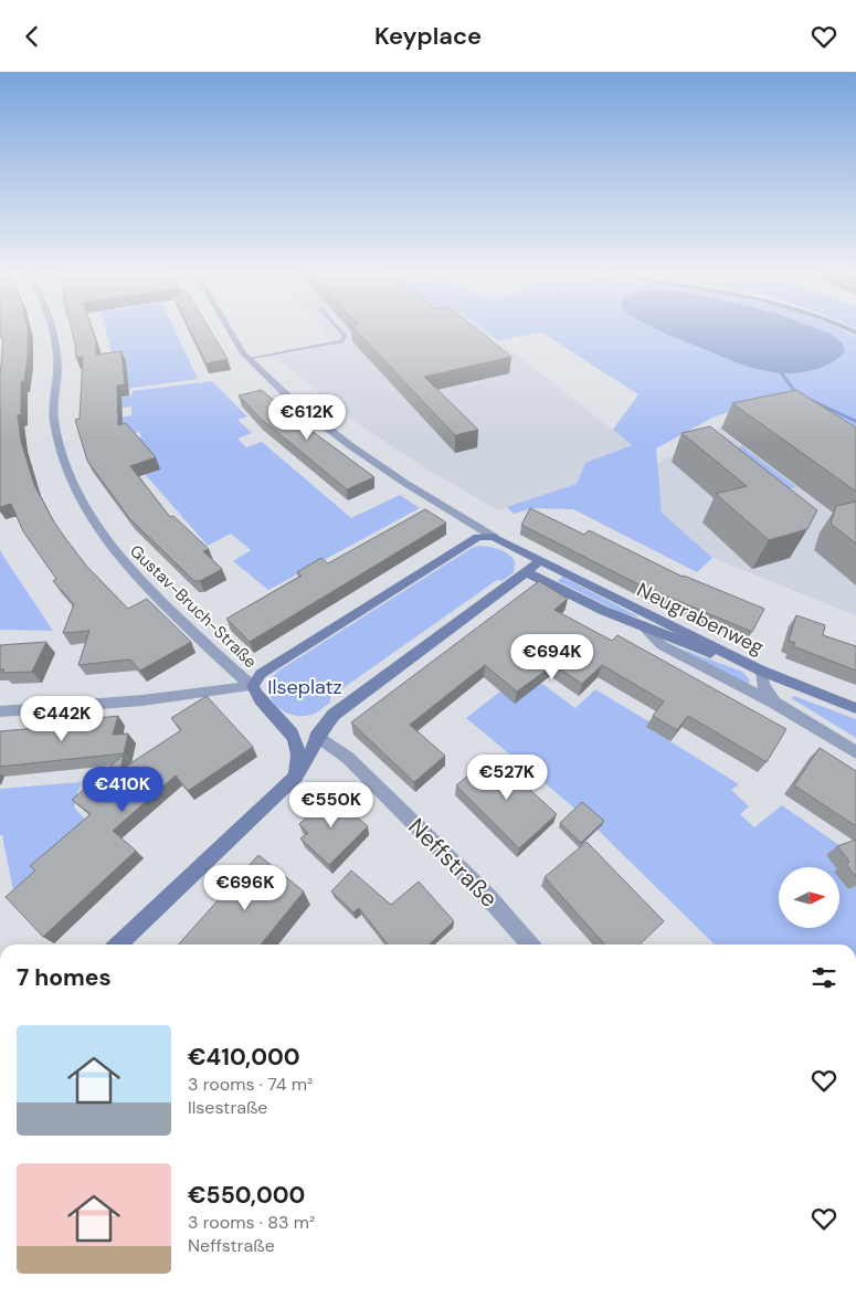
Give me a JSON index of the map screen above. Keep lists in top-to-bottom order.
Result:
{
  "streets": {
    "main road": ["Neugrabenweg"],
    "street": ["Gustav-Bruch-Straße", "Neffstraße"]
  },
  "parks": ["Ilseplatz"],
  "north": "right",
  "page": {
    "header": "Keyplace",
    "price": [
      "€612K",
      "€694K",
      "€442K",
      "€527K",
      "€410K",
      "€550K",
      "€696K"
    ],
    "heading": "7 homes",
    "list": [
      {
        "name": "€410,000",
        "note": "3 rooms · 74 m² · Ilsestraße"
      },
      {
        "name": "€550,000",
        "note": "3 rooms · 83 m² · Neffstraße"
      }
    ]
  }
}
